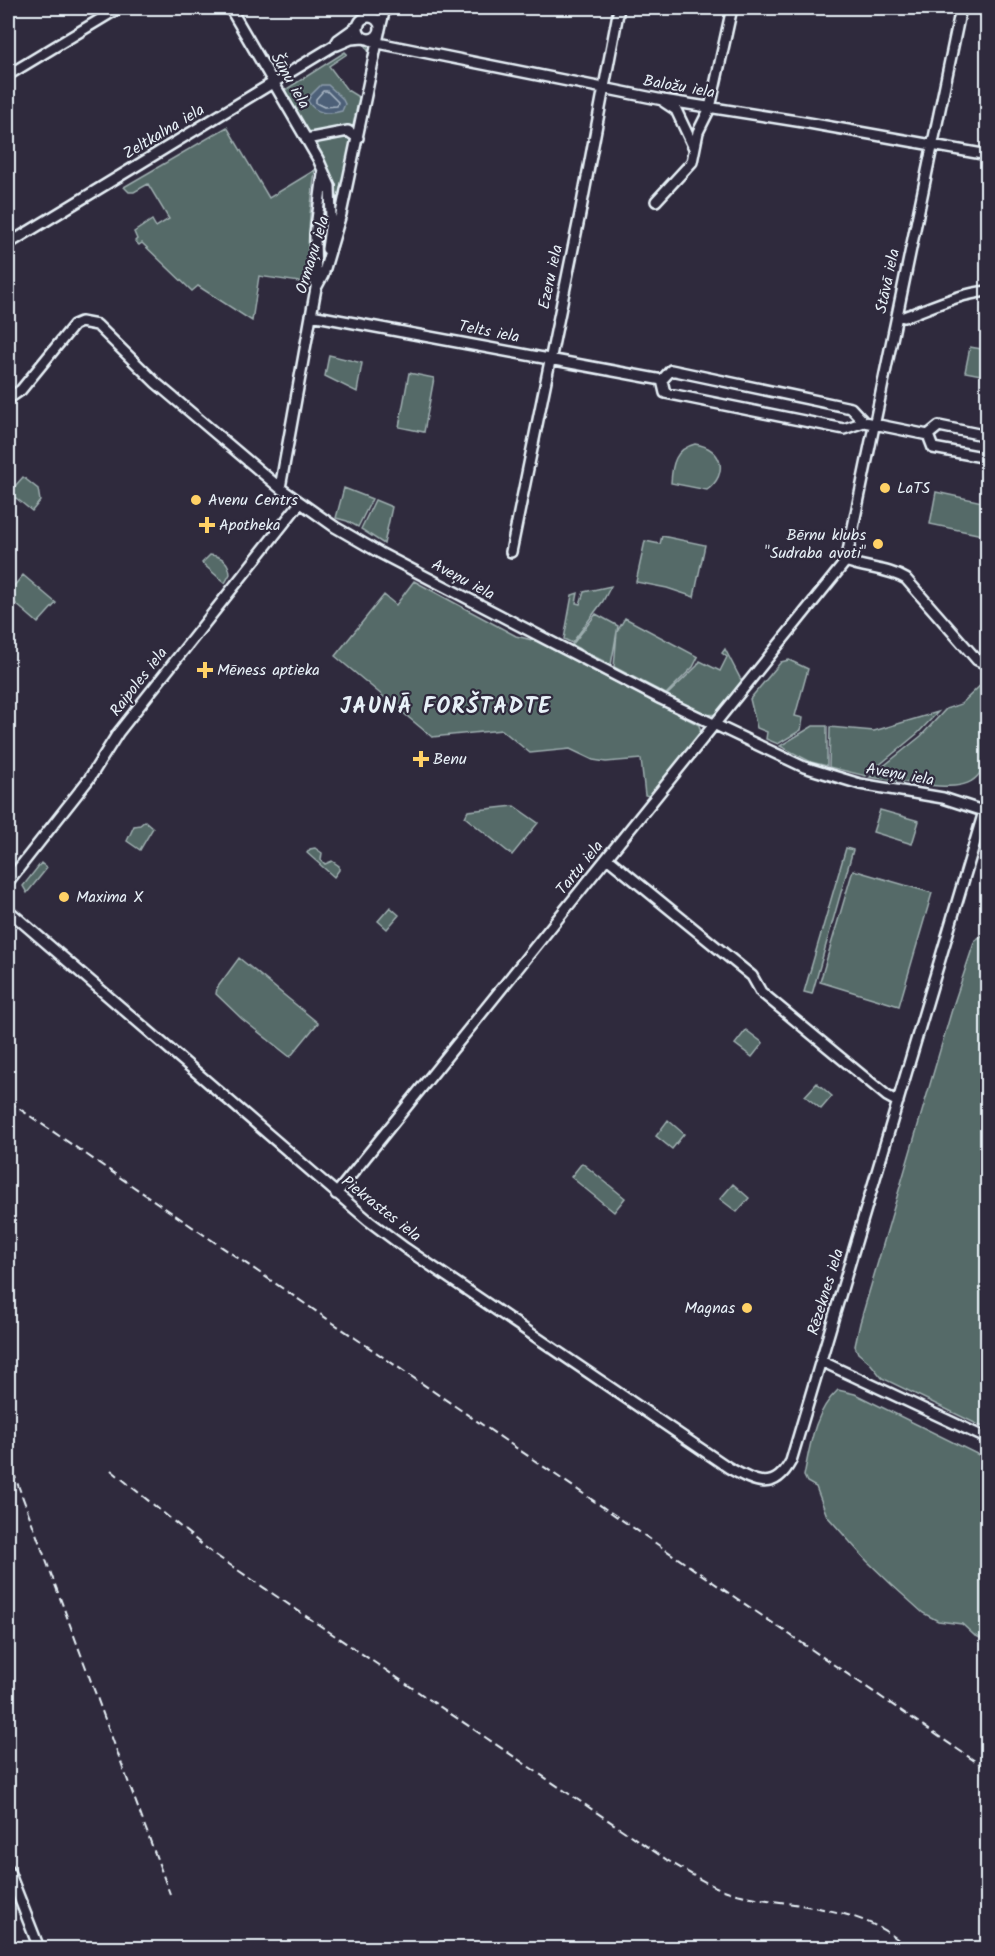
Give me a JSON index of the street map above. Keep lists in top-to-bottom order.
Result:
{
  "streets": {
    "street": [
      "Šūņu iela",
      "Baložu iela",
      "Zeltkalna iela",
      "Ormaņu iela",
      "Ezeru iela",
      "Stāvā iela",
      "Telts iela",
      "Aveņu iela",
      "Raipoles iela",
      "Tartu iela",
      "Piekrastes iela",
      "Rēzeknes iela"
    ]
  },
  "crossings": [
    ["Šūņu iela", "Zeltkalna iela"],
    ["Šūņu iela", "Ormaņu iela"],
    ["Baložu iela", "Ormaņu iela"],
    ["Baložu iela", "Ezeru iela"],
    ["Baložu iela", "Stāvā iela"],
    ["Ormaņu iela", "Telts iela"],
    ["Ormaņu iela", "Aveņu iela"],
    ["Ezeru iela", "Telts iela"],
    ["Stāvā iela", "Telts iela"],
    ["Stāvā iela", "Tartu iela"],
    ["Aveņu iela", "Raipoles iela"],
    ["Aveņu iela", "Tartu iela"],
    ["Aveņu iela", "Rēzeknes iela"],
    ["Tartu iela", "Piekrastes iela"],
    ["Piekrastes iela", "Rēzeknes iela"]
  ],
  "districts": ["JAUNĀ FORŠTADTE"],
  "places": {
    "other": [
      "LaTS",
      "Avenu Centrs",
      "Bērnu klubs \"Sudraba avoti\"",
      "Maxima X",
      "Magnas"
    ],
    "health": ["Apotheka", "Mēness aptieka", "Benu"]
  }
}
